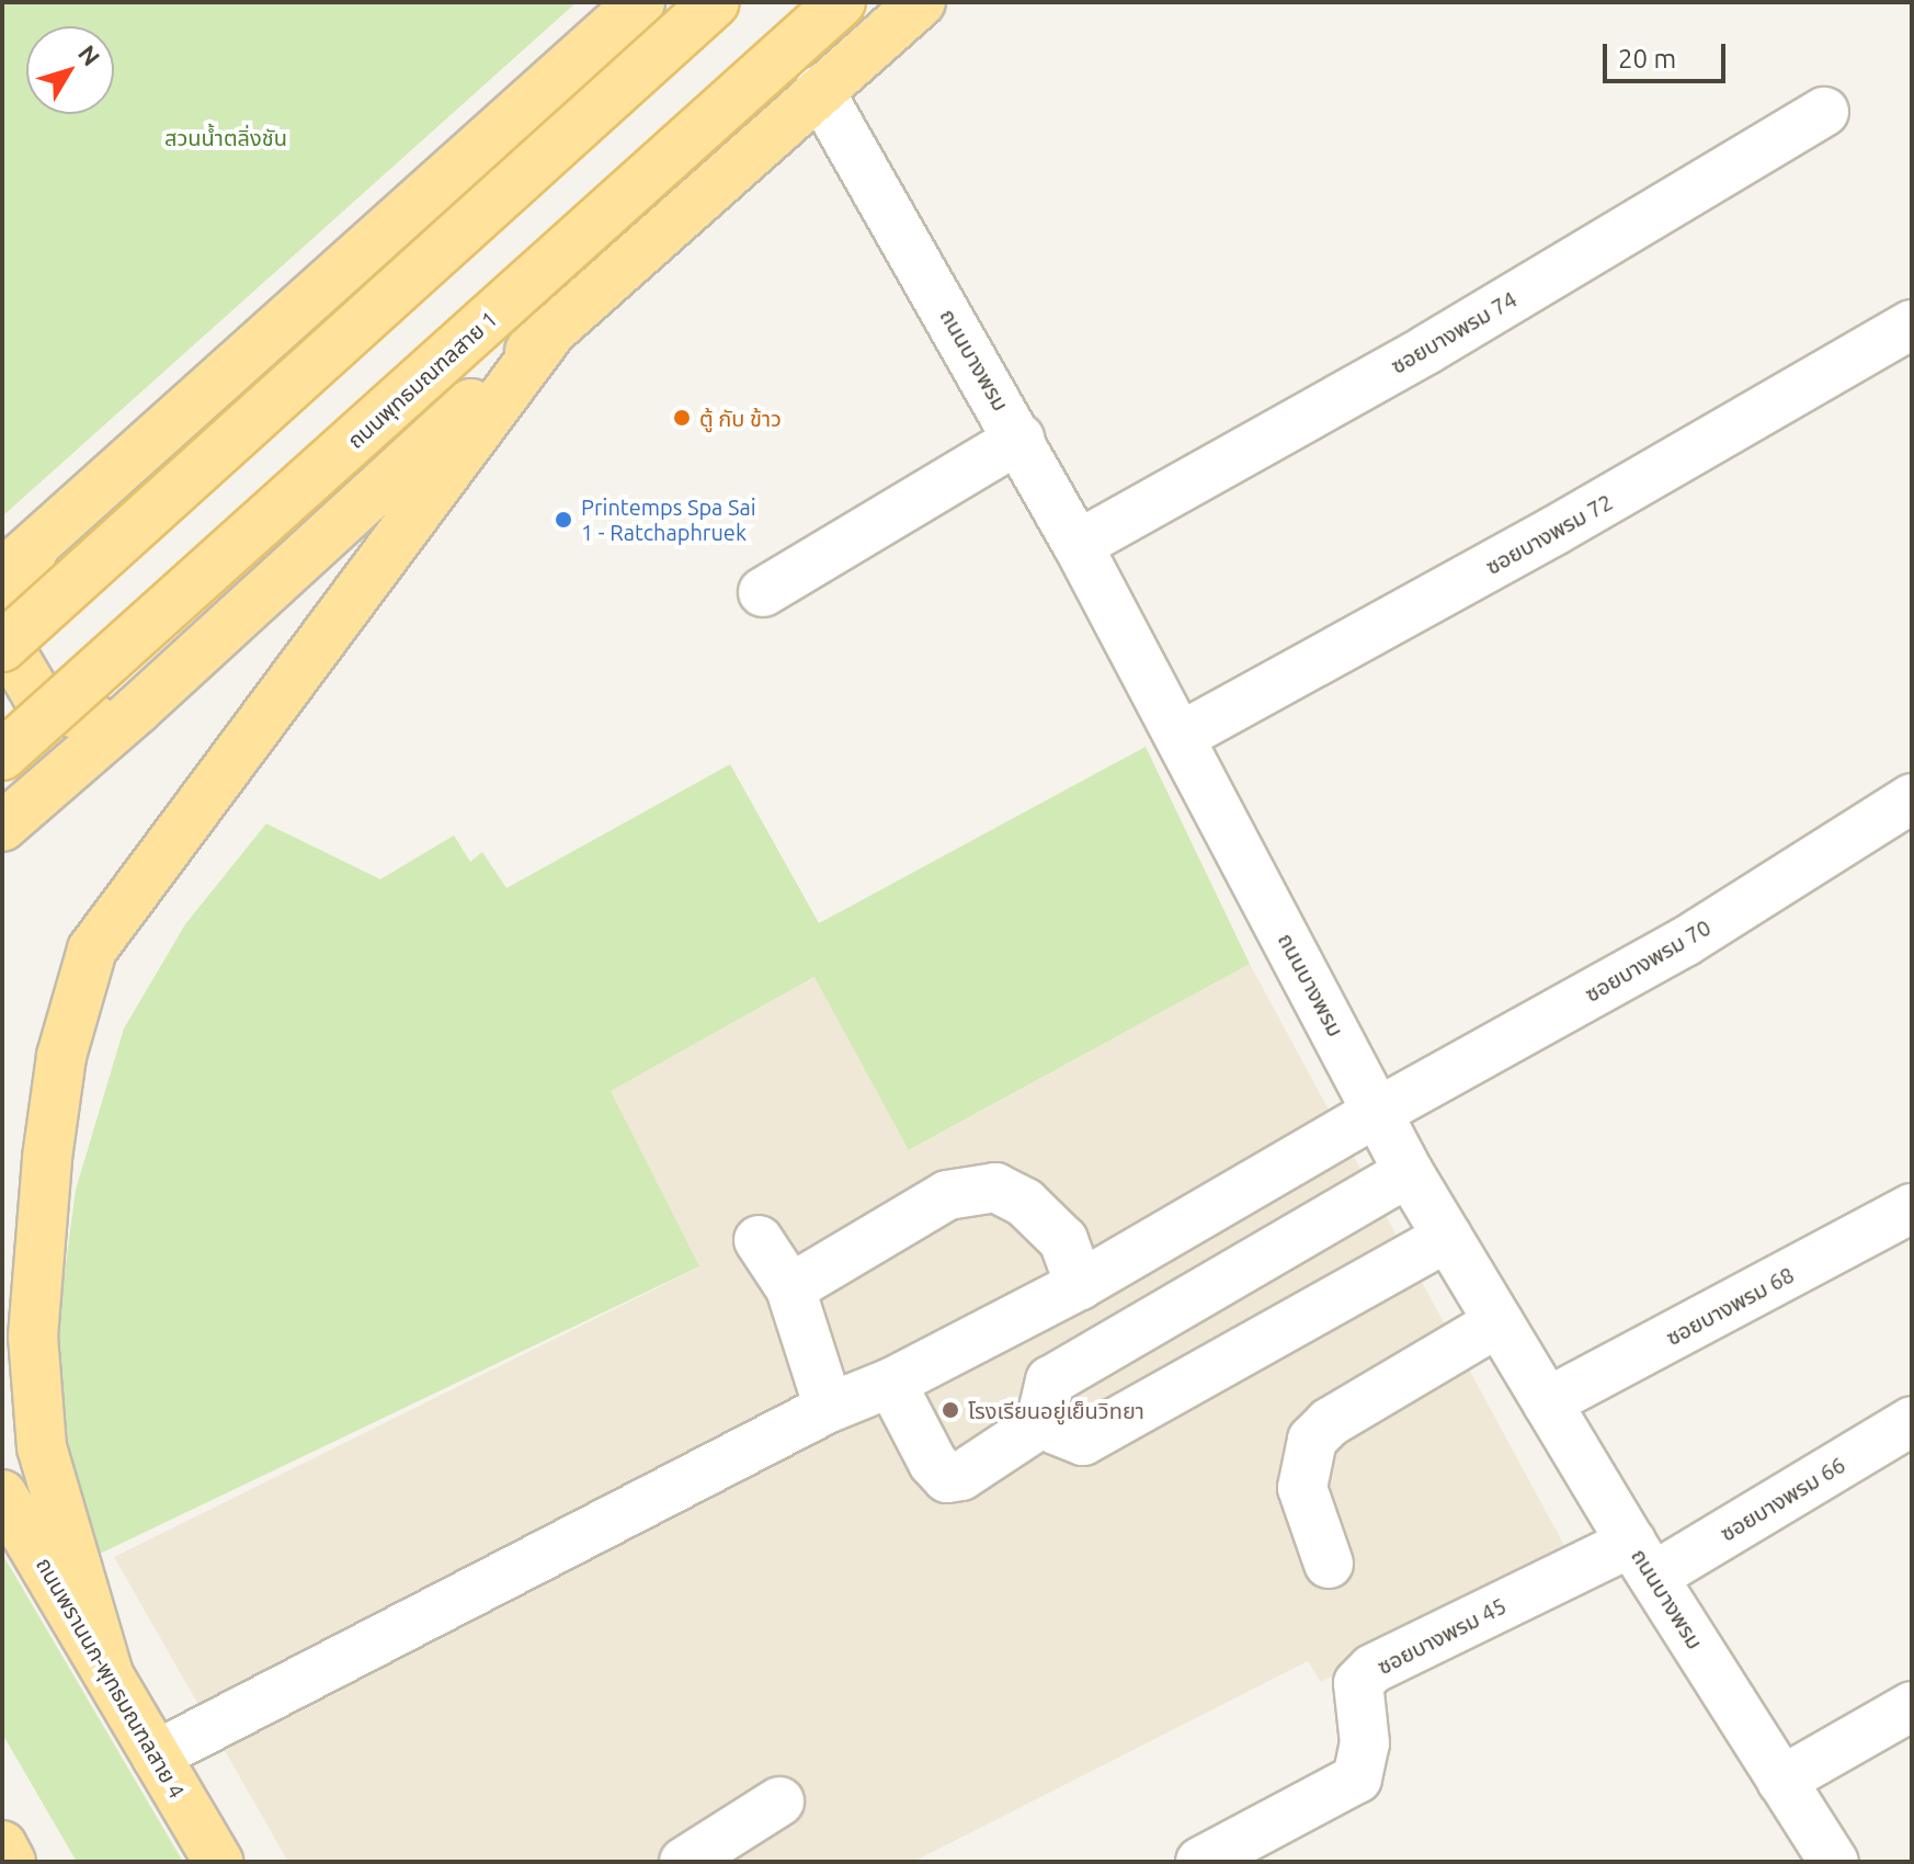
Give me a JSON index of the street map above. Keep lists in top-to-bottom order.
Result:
{
  "streets": {
    "main road": ["ถนนพุทธมณฑลสาย 1", "ถนนพรานนก-พุทธมณฑลสาย 4"],
    "street": [
      "ซอยบางพรม 74",
      "ถนนบางพรม",
      "ซอยบางพรม 72",
      "ซอยบางพรม 70",
      "ซอยบางพรม 68",
      "ซอยบางพรม 66",
      "ซอยบางพรม 45"
    ]
  },
  "crossings": [
    ["ซอยบางพรม 74", "ถนนบางพรม"],
    ["ถนนบางพรม", "ซอยบางพรม 72"],
    ["ถนนบางพรม", "ซอยบางพรม 70"],
    ["ถนนบางพรม", "ซอยบางพรม 68"],
    ["ถนนบางพรม", "ซอยบางพรม 66"],
    ["ถนนบางพรม", "ซอยบางพรม 45"],
    ["ซอยบางพรม 70", "ถนนพรานนก-พุทธมณฑลสาย 4"],
    ["ซอยบางพรม 66", "ซอยบางพรม 45"]
  ],
  "parks": ["สวนน้ำตลิ่งชัน"],
  "places": ["ตู้ กับ ข้าว", "Printemps Spa Sai 1 - Ratchaphruek", "โรงเรียนอยู่เย็นวิทยา"],
  "scale_bar": "20 m",
  "north": "top right"
}
